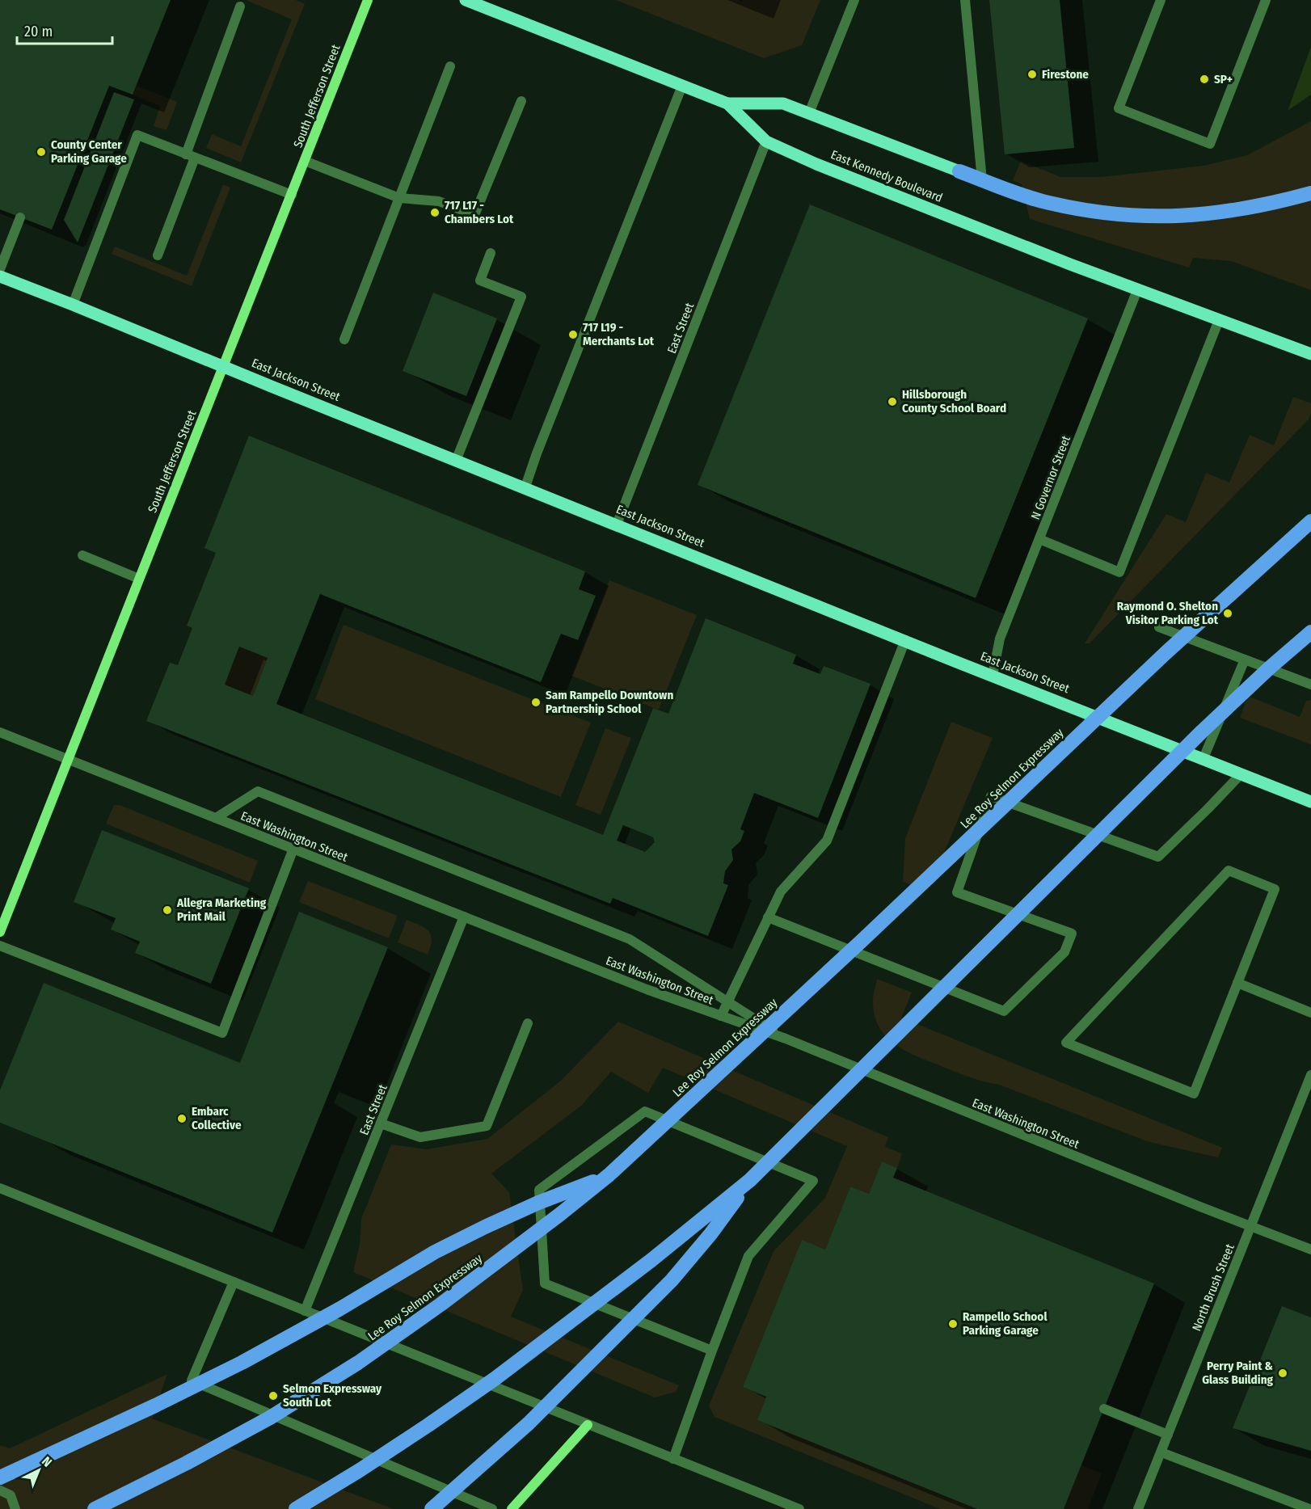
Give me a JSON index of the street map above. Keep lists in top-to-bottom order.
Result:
{
  "streets": {
    "highway": ["Lee Roy Selmon Expressway"],
    "main road": ["South Jefferson Street", "East Kennedy Boulevard", "East Jackson Street"],
    "street": [
      "East Street",
      "N Governor Street",
      "East Washington Street",
      "North Brush Street"
    ]
  },
  "crossings": [
    ["South Jefferson Street", "East Jackson Street"],
    ["South Jefferson Street", "East Washington Street"],
    ["East Kennedy Boulevard", "East Street"],
    ["East Kennedy Boulevard", "N Governor Street"],
    ["East Street", "East Jackson Street"],
    ["East Street", "East Washington Street"],
    ["East Jackson Street", "N Governor Street"],
    ["East Washington Street", "North Brush Street"]
  ],
  "places": [
    "Firestone",
    "SP+",
    "County Center Parking Garage",
    "717 L17 - Chambers Lot",
    "717 L19 - Merchants Lot",
    "Hillsborough County School Board",
    "Raymond O. Shelton Visitor Parking Lot",
    "Sam Rampello Downtown Partnership School",
    "Allegra Marketing Print Mail",
    "Embarc Collective",
    "Rampello School Parking Garage",
    "Perry Paint & Glass Building",
    "Selmon Expressway South Lot"
  ],
  "scale_bar": "20 m",
  "north": "top right"
}
